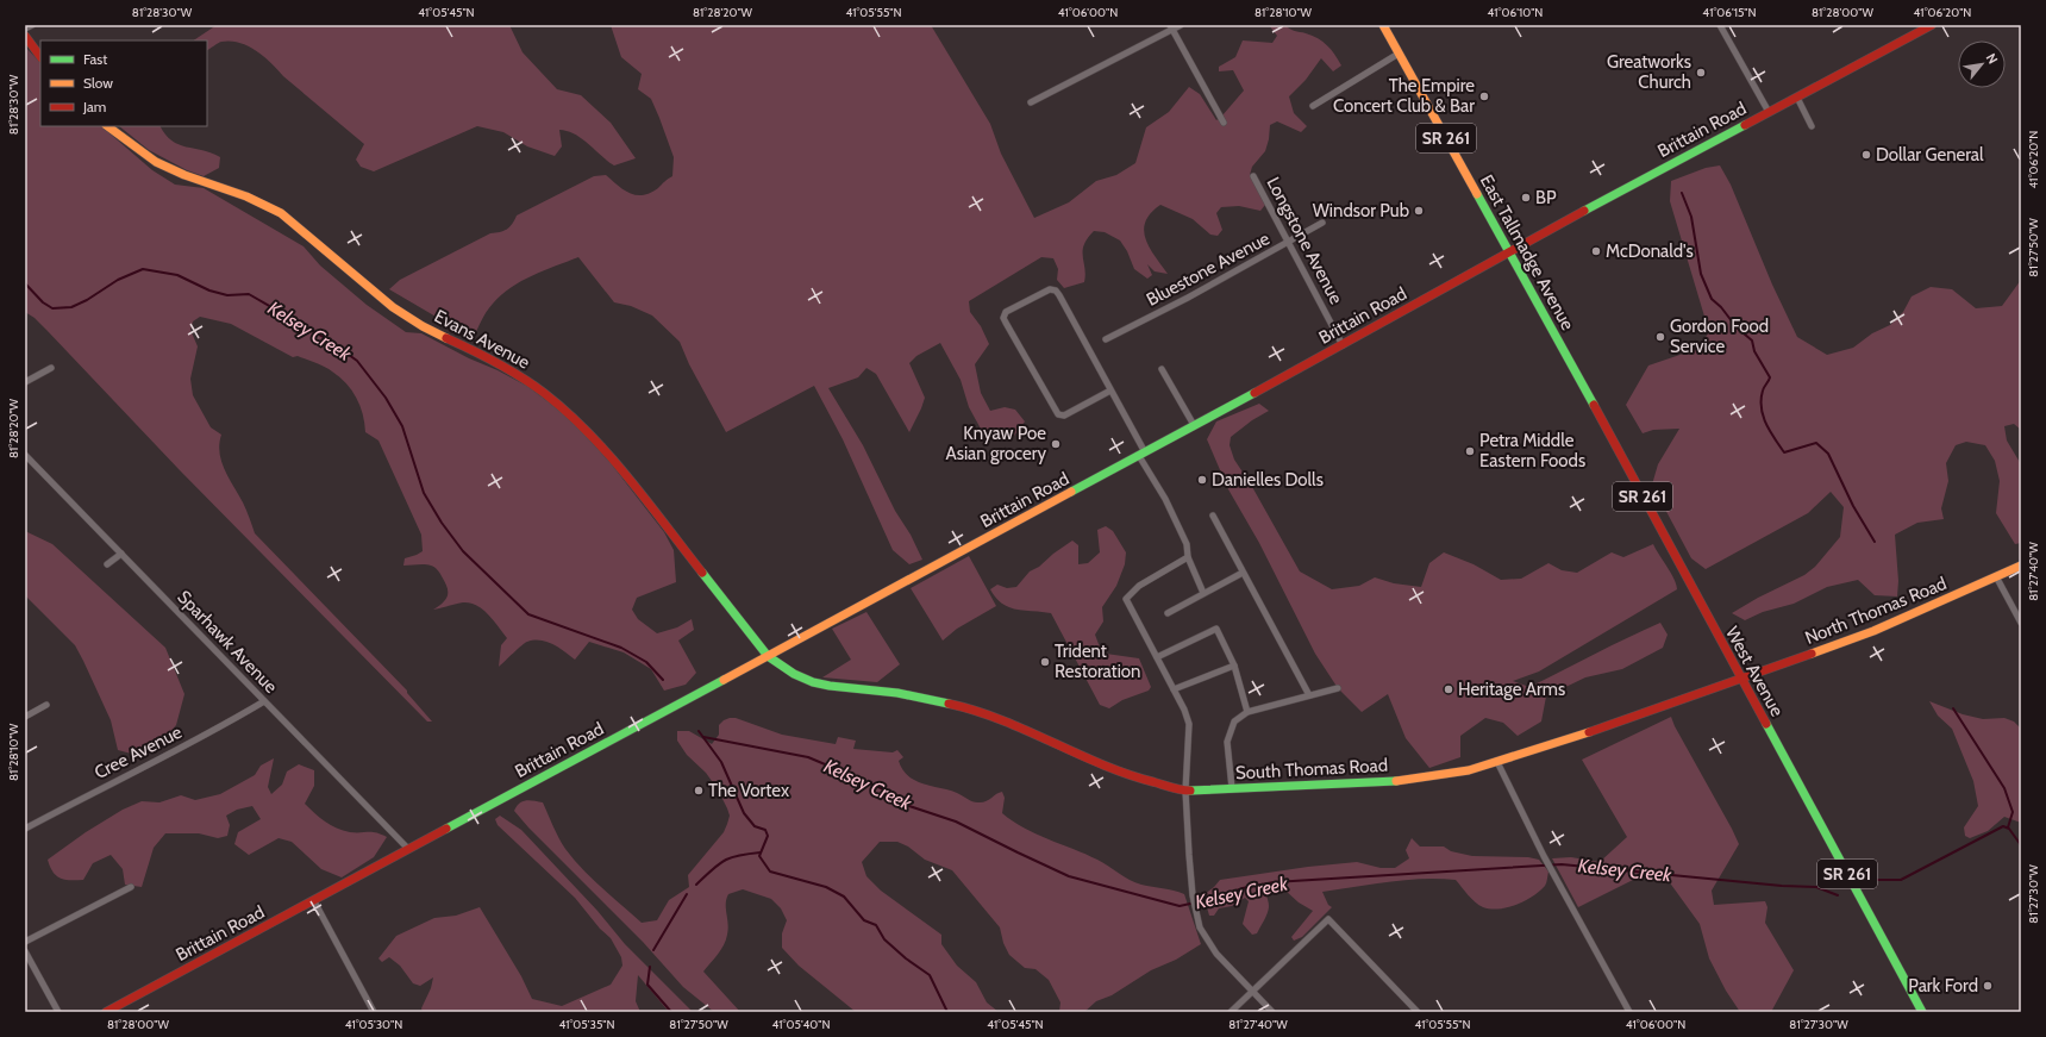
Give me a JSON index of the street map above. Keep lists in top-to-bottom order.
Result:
{
  "streets": {
    "main road": [
      "Brittain Road",
      "SR 261",
      "East Tallmadge Avenue",
      "Evans Avenue",
      "North Thomas Road",
      "West Avenue",
      "South Thomas Road"
    ],
    "street": [
      "Longstone Avenue",
      "Bluestone Avenue",
      "Sparhawk Avenue",
      "Cree Avenue"
    ]
  },
  "crossings": [
    ["Brittain Road", "Longstone Avenue"],
    ["Brittain Road", "East Tallmadge Avenue"],
    ["Brittain Road", "Evans Avenue"],
    ["Brittain Road", "Sparhawk Avenue"],
    ["Longstone Avenue", "Bluestone Avenue"],
    ["East Tallmadge Avenue", "West Avenue"],
    ["Evans Avenue", "South Thomas Road"],
    ["North Thomas Road", "West Avenue"],
    ["North Thomas Road", "South Thomas Road"],
    ["Sparhawk Avenue", "Cree Avenue"],
    ["West Avenue", "South Thomas Road"]
  ],
  "water": ["Kelsey Creek"],
  "places": [
    "Greatworks Church",
    "The Empire Concert Club & Bar",
    "Dollar General",
    "BP",
    "Windsor Pub",
    "McDonald's",
    "Gordon Food Service",
    "Knyaw Poe Asian grocery",
    "Petra Middle Eastern Foods",
    "Danielles Dolls",
    "Trident Restoration",
    "Heritage Arms",
    "The Vortex",
    "Park Ford"
  ],
  "legend": ["Fast", "Slow", "Jam"],
  "north": "top right",
  "coordinates": [
    "81°28'30\"W",
    "41°05'45\"N",
    "81°28'20\"W",
    "41°05'55\"N",
    "41°06'00\"N",
    "81°28'10\"W",
    "41°06'10\"N",
    "41°06'15\"N",
    "81°28'00\"W",
    "41°06'20\"N",
    "81°27'50\"W",
    "81°27'40\"W",
    "81°27'30\"W",
    "41°05'30\"N",
    "41°05'35\"N",
    "41°05'40\"N"
  ]
}
